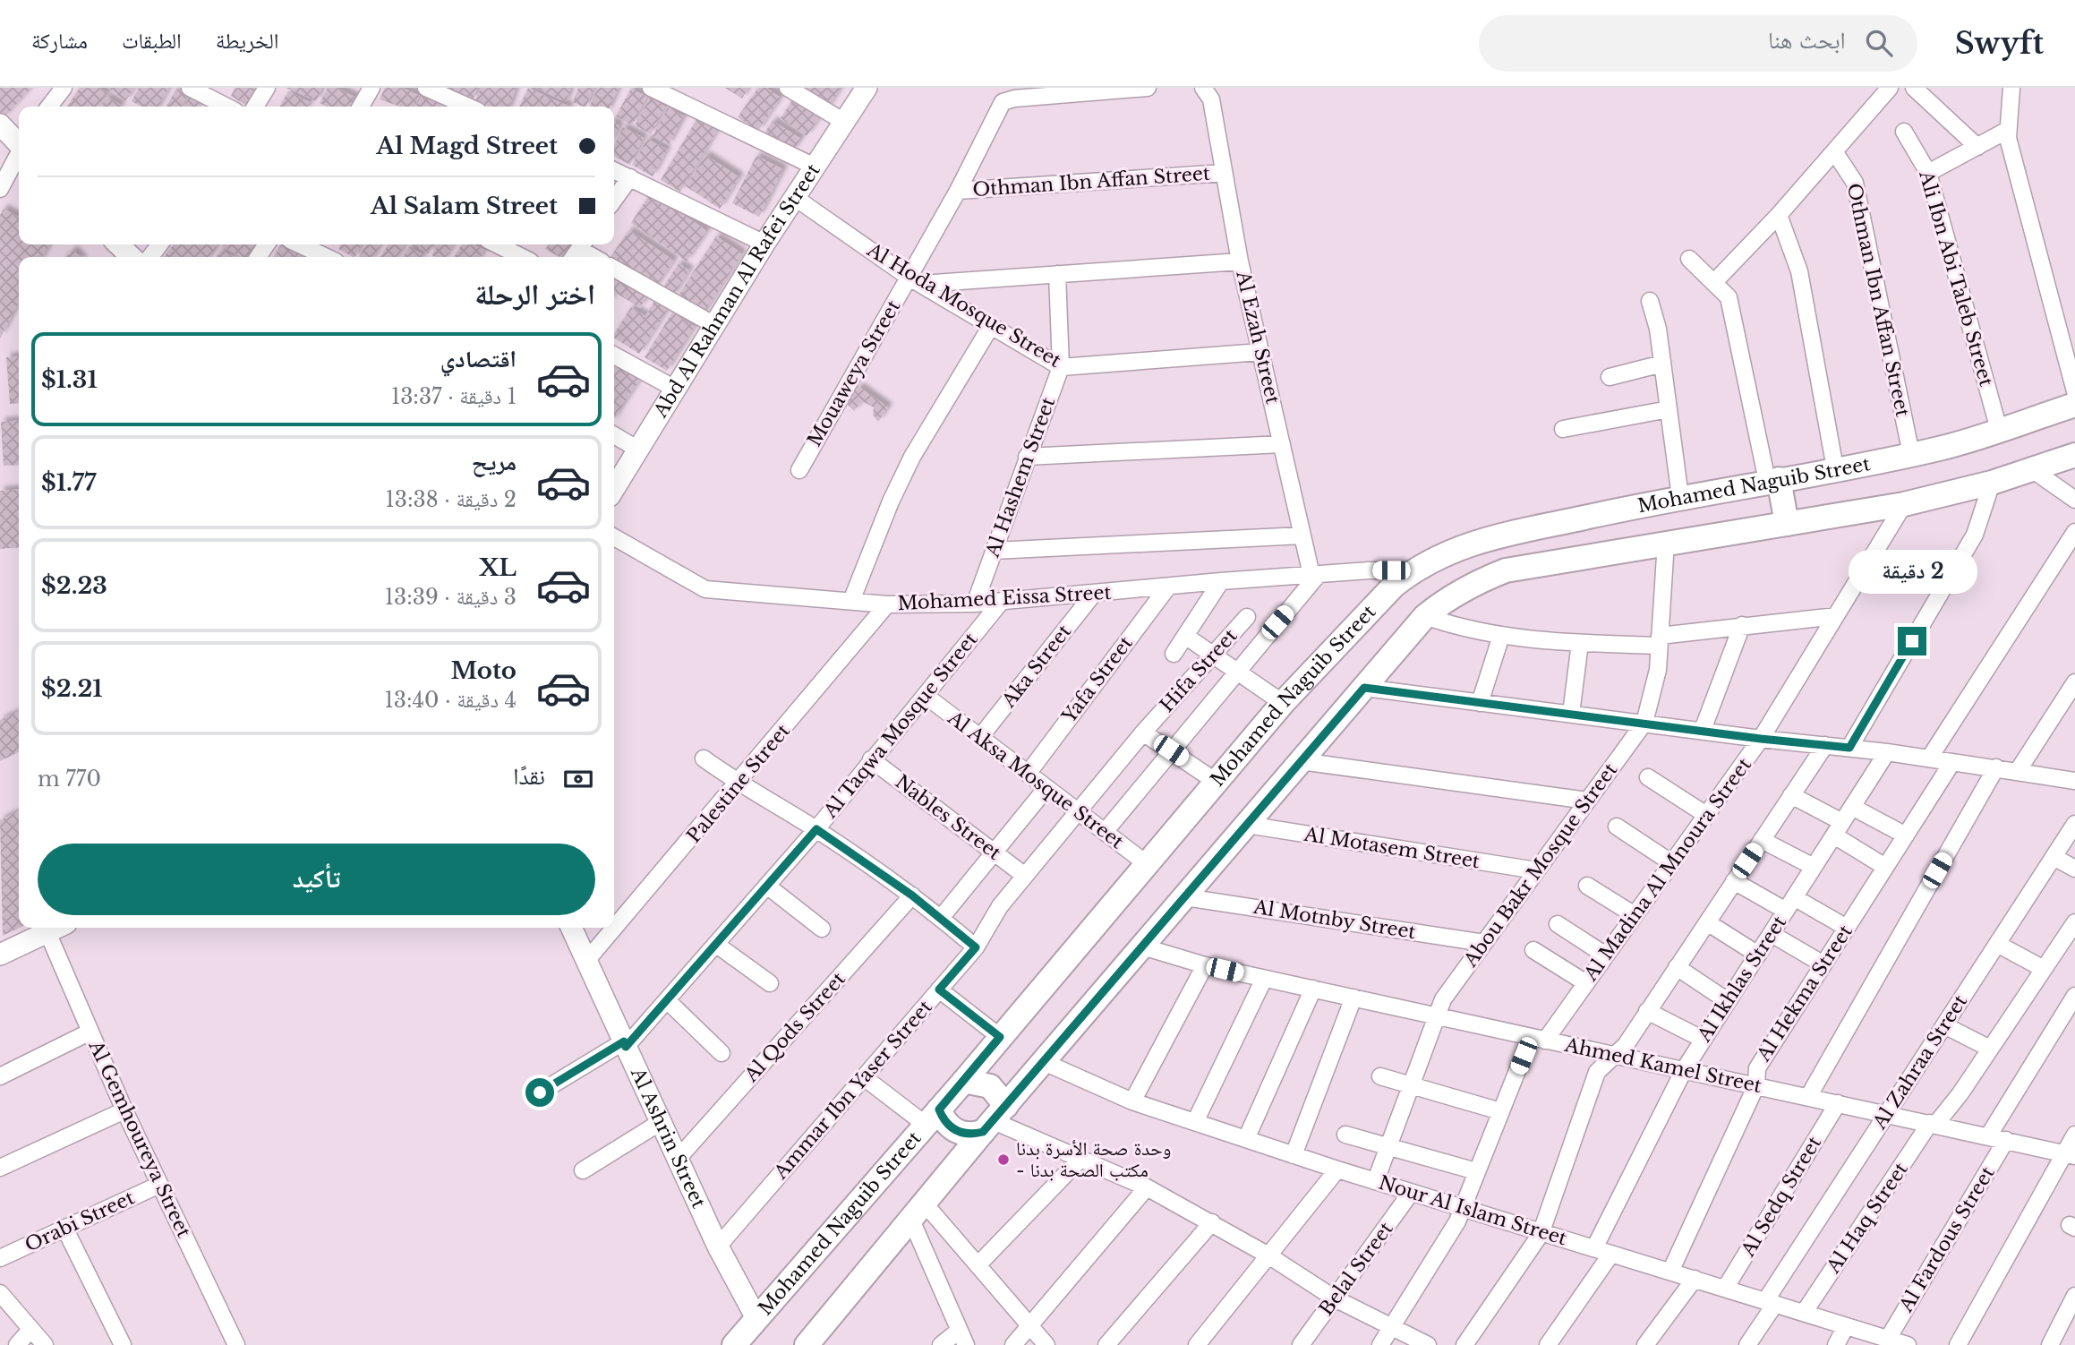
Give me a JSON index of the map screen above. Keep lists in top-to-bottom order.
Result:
{
  "streets": {
    "main road": ["Mohamed Naguib Street"],
    "street": [
      "Othman Ibn Affan Street",
      "Ali Ibn Abi Taleb Street",
      "Abd Al Rahman Al Rafei Street",
      "Al Hoda Mosque Street",
      "Al Ezah Street",
      "Mouaweya Street",
      "Al Hashem Street",
      "Mohamed Eissa Street",
      "Aka Street",
      "Hifa Street",
      "Yafa Street",
      "Al Taqwa Mosque Street",
      "Al Aksa Mosque Street",
      "Palestine Street",
      "Nables Street",
      "Al Motasem Street",
      "Abou Bakr Mosque Street",
      "Al Madina Al Mnoura Street",
      "Al Motnby Street",
      "Al Ikhlas Street",
      "Al Hekma Street",
      "Al Qods Street",
      "Al Zahraa Street",
      "Ahmed Kamel Street",
      "Ammar Ibn Yaser Street",
      "Al Gemhoureya Street",
      "Al Ashrin Street",
      "Al Sedq Street",
      "Nour Al Islam Street",
      "Al Haq Street",
      "Orabi Street",
      "Al Fardous Street",
      "Belal Street"
    ]
  },
  "crossings": [
    ["Othman Ibn Affan Street", "Al Ezah Street"],
    ["Othman Ibn Affan Street", "Mouaweya Street"],
    ["Othman Ibn Affan Street", "Mohamed Naguib Street"],
    ["Ali Ibn Abi Taleb Street", "Mohamed Naguib Street"],
    ["Abd Al Rahman Al Rafei Street", "Al Hoda Mosque Street"],
    ["Al Hoda Mosque Street", "Al Ezah Street"],
    ["Al Hoda Mosque Street", "Mouaweya Street"],
    ["Al Hoda Mosque Street", "Al Hashem Street"],
    ["Al Ezah Street", "Mohamed Eissa Street"],
    ["Al Hashem Street", "Mohamed Eissa Street"],
    ["Mohamed Naguib Street", "Mohamed Eissa Street"],
    ["Mohamed Naguib Street", "Al Aksa Mosque Street"],
    ["Mohamed Naguib Street", "Al Ashrin Street"],
    ["Mohamed Eissa Street", "Aka Street"],
    ["Mohamed Eissa Street", "Yafa Street"],
    ["Mohamed Eissa Street", "Al Taqwa Mosque Street"],
    ["Mohamed Eissa Street", "Palestine Street"],
    ["Aka Street", "Al Aksa Mosque Street"],
    ["Hifa Street", "Al Aksa Mosque Street"],
    ["Hifa Street", "Ammar Ibn Yaser Street"],
    ["Yafa Street", "Al Aksa Mosque Street"],
    ["Al Taqwa Mosque Street", "Al Aksa Mosque Street"],
    ["Al Taqwa Mosque Street", "Nables Street"],
    ["Al Taqwa Mosque Street", "Al Ashrin Street"],
    ["Al Aksa Mosque Street", "Ammar Ibn Yaser Street"],
    ["Palestine Street", "Al Ashrin Street"],
    ["Nables Street", "Ammar Ibn Yaser Street"],
    ["Al Motasem Street", "Abou Bakr Mosque Street"],
    ["Abou Bakr Mosque Street", "Al Motnby Street"],
    ["Abou Bakr Mosque Street", "Ahmed Kamel Street"],
    ["Abou Bakr Mosque Street", "Nour Al Islam Street"],
    ["Al Madina Al Mnoura Street", "Ahmed Kamel Street"],
    ["Al Madina Al Mnoura Street", "Nour Al Islam Street"],
    ["Al Ikhlas Street", "Ahmed Kamel Street"],
    ["Al Ikhlas Street", "Nour Al Islam Street"],
    ["Al Hekma Street", "Ahmed Kamel Street"],
    ["Al Hekma Street", "Nour Al Islam Street"],
    ["Al Qods Street", "Al Ashrin Street"],
    ["Al Zahraa Street", "Ahmed Kamel Street"],
    ["Al Zahraa Street", "Nour Al Islam Street"],
    ["Ahmed Kamel Street", "Al Sedq Street"],
    ["Ahmed Kamel Street", "Al Haq Street"],
    ["Ahmed Kamel Street", "Al Fardous Street"],
    ["Ammar Ibn Yaser Street", "Al Ashrin Street"],
    ["Al Gemhoureya Street", "Orabi Street"],
    ["Al Sedq Street", "Nour Al Islam Street"],
    ["Nour Al Islam Street", "Al Haq Street"],
    ["Nour Al Islam Street", "Al Fardous Street"],
    ["Nour Al Islam Street", "Belal Street"]
  ],
  "places": ["وحدة صحة الأسرة بدنا - مكتب الصحة بدنا"],
  "page": {
    "header": "Swyft",
    "search": "ابحث هنا",
    "nav": ["الخريطة", "الطبقات", "مشاركة"],
    "banner": ["Al Magd Street", "Al Salam Street"],
    "heading": "اختر الرحلة",
    "list": [
      {
        "name": "اقتصادي",
        "note": "1 دقيقة · 13:37",
        "value": "$1.31"
      },
      {
        "name": "مريح",
        "note": "2 دقيقة · 13:38",
        "value": "$1.77"
      },
      {
        "name": "XL",
        "note": "3 دقيقة · 13:39",
        "value": "$2.23"
      },
      {
        "name": "Moto",
        "note": "4 دقيقة · 13:40",
        "value": "$2.21"
      }
    ],
    "bubble": "2 دقيقة",
    "pay": ["نقدًا", "770 m"],
    "buttons": "تأكيد"
  }
}
